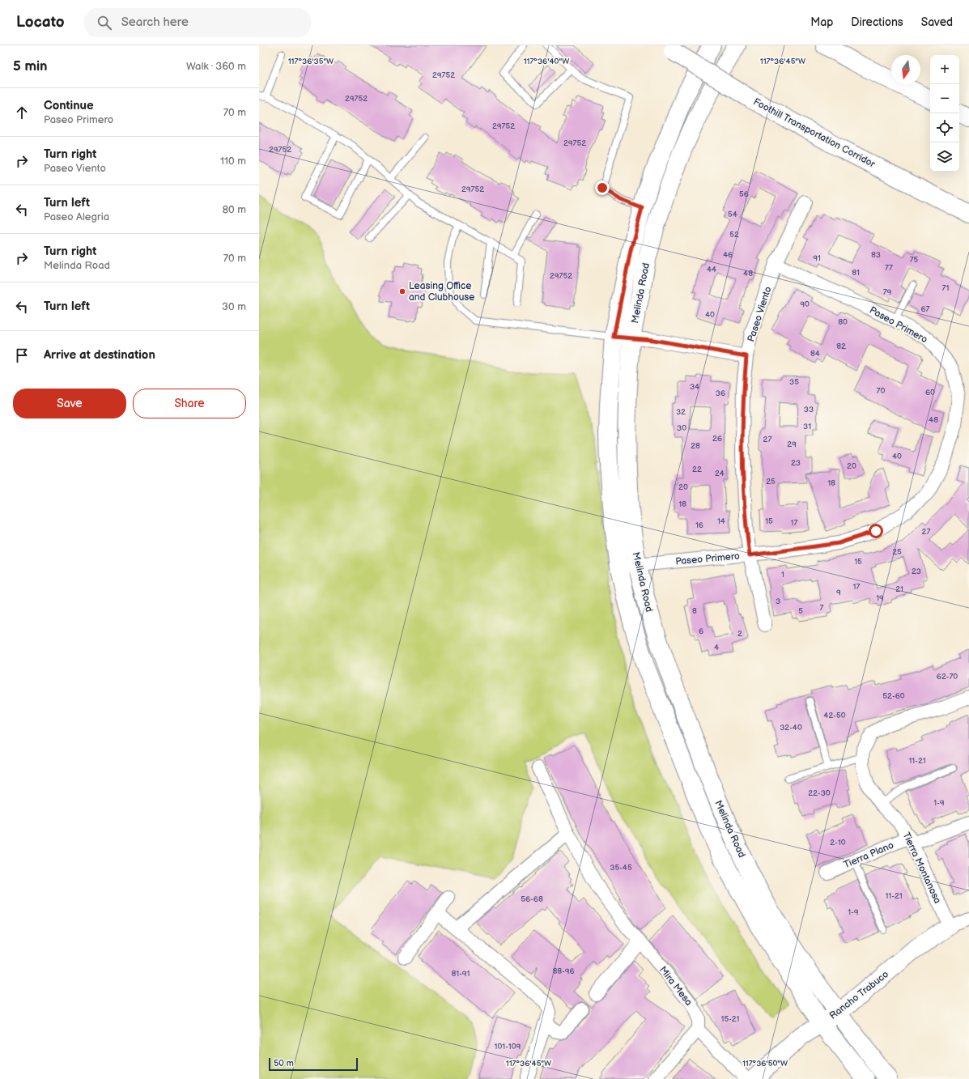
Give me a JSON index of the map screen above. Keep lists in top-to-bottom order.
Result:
{
  "streets": {
    "main road": ["Foothill Transportation Corridor", "Melinda Road", "Rancho Trabuco"],
    "street": [
      "Paseo Viento",
      "Paseo Primero",
      "Tierra Plano",
      "Tierra Montanosa",
      "Mira Mesa"
    ]
  },
  "crossings": [
    ["Melinda Road", "Paseo Primero"],
    ["Melinda Road", "Rancho Trabuco"],
    ["Paseo Viento", "Paseo Primero"],
    ["Tierra Plano", "Tierra Montanosa"],
    ["Tierra Montanosa", "Rancho Trabuco"]
  ],
  "places": ["Leasing Office and Clubhouse"],
  "house_numbers": [
    "29752",
    "29752",
    "29752",
    "29752",
    "29752",
    "29752",
    "56",
    "54",
    "52",
    "46",
    "83",
    "91",
    "75",
    "77",
    "44",
    "81",
    "48",
    "29752",
    "71",
    "79",
    "90",
    "67",
    "40",
    "80",
    "82",
    "84",
    "35",
    "34",
    "70",
    "60",
    "36",
    "33",
    "32",
    "48",
    "31",
    "30",
    "26",
    "27",
    "29",
    "28",
    "40",
    "23",
    "20",
    "22",
    "24",
    "25",
    "18",
    "20",
    "18",
    "14",
    "15",
    "17",
    "16",
    "27",
    "25",
    "15",
    "23",
    "1",
    "17",
    "21",
    "9",
    "19",
    "3",
    "7",
    "8",
    "5",
    "6",
    "2",
    "4",
    "62-70",
    "52-60",
    "42-50",
    "32-40",
    "11-21",
    "22-30",
    "1-9",
    "2-10",
    "35-45",
    "11-21",
    "56-68",
    "1-9",
    "88-96",
    "81-91",
    "15-21",
    "101-109"
  ],
  "scale_bar": "50 m",
  "north": "bottom",
  "page": {
    "header": "Locato",
    "search": "Search here",
    "nav": ["Map", "Directions", "Saved"],
    "heading": ["5 min", "Walk · 360 m"],
    "map_buttons": ["+", "−"],
    "list": [
      ["Continue", "Paseo Primero", "70 m"],
      ["Turn right", "Paseo Viento", "110 m"],
      ["Turn left", "Paseo Alegria", "80 m"],
      ["Turn right", "Melinda Road", "70 m"],
      ["Turn left", "30 m"],
      "Arrive at destination"
    ],
    "buttons": ["Save", "Share"],
    "scale": "50 m"
  },
  "coordinates": [
    "117°36'35\"W",
    "117°36'40\"W",
    "117°36'45\"W",
    "117°36'50\"W"
  ]
}
